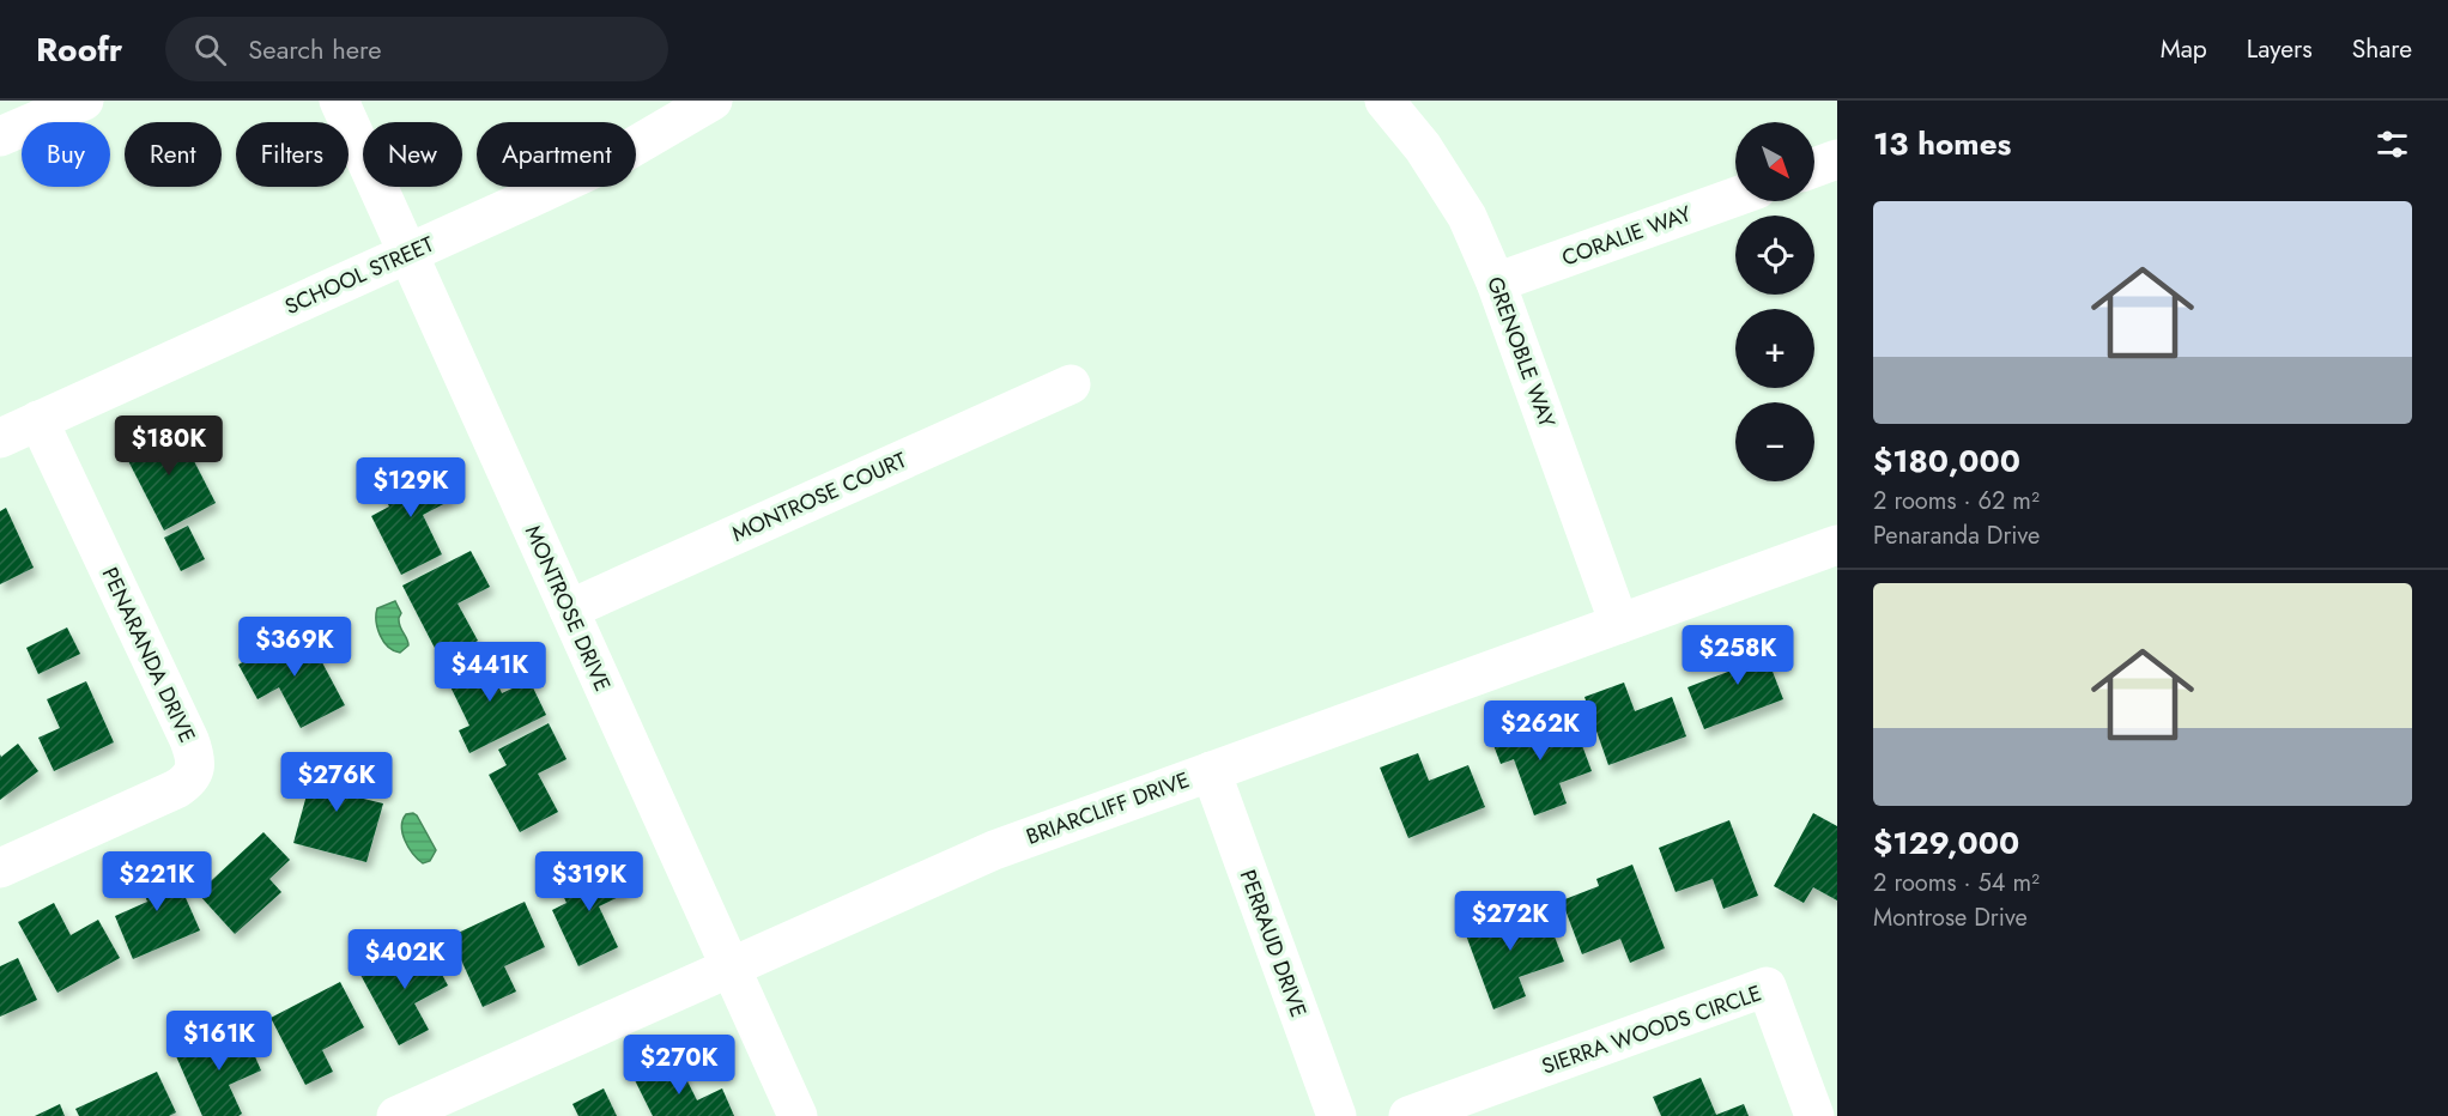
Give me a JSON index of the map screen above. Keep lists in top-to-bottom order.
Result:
{
  "streets": {
    "street": [
      "CORALIE WAY",
      "SCHOOL STREET",
      "GRENOBLE WAY",
      "MONTROSE COURT",
      "MONTROSE DRIVE",
      "PENARANDA DRIVE",
      "BRIARCLIFF DRIVE",
      "PERRAUD DRIVE",
      "SIERRA WOODS CIRCLE"
    ]
  },
  "crossings": [
    ["CORALIE WAY", "GRENOBLE WAY"],
    ["SCHOOL STREET", "MONTROSE DRIVE"],
    ["SCHOOL STREET", "PENARANDA DRIVE"],
    ["GRENOBLE WAY", "BRIARCLIFF DRIVE"],
    ["MONTROSE COURT", "MONTROSE DRIVE"],
    ["MONTROSE DRIVE", "BRIARCLIFF DRIVE"],
    ["BRIARCLIFF DRIVE", "PERRAUD DRIVE"]
  ],
  "north": "bottom right",
  "page": {
    "header": "Roofr",
    "search": "Search here",
    "nav": ["Map", "Layers", "Share"],
    "heading": "13 homes",
    "map_buttons": ["+", "−"],
    "chip": [
      "Buy",
      "Rent",
      "Filters",
      "New",
      "Apartment"
    ],
    "list": [
      {
        "name": "$180,000",
        "note": "2 rooms · 62 m² · Penaranda Drive"
      },
      {
        "name": "$129,000",
        "note": "2 rooms · 54 m² · Montrose Drive"
      }
    ],
    "price": [
      "$180K",
      "$129K",
      "$369K",
      "$258K",
      "$441K",
      "$262K",
      "$276K",
      "$221K",
      "$319K",
      "$272K",
      "$402K",
      "$161K",
      "$270K"
    ]
  }
}
